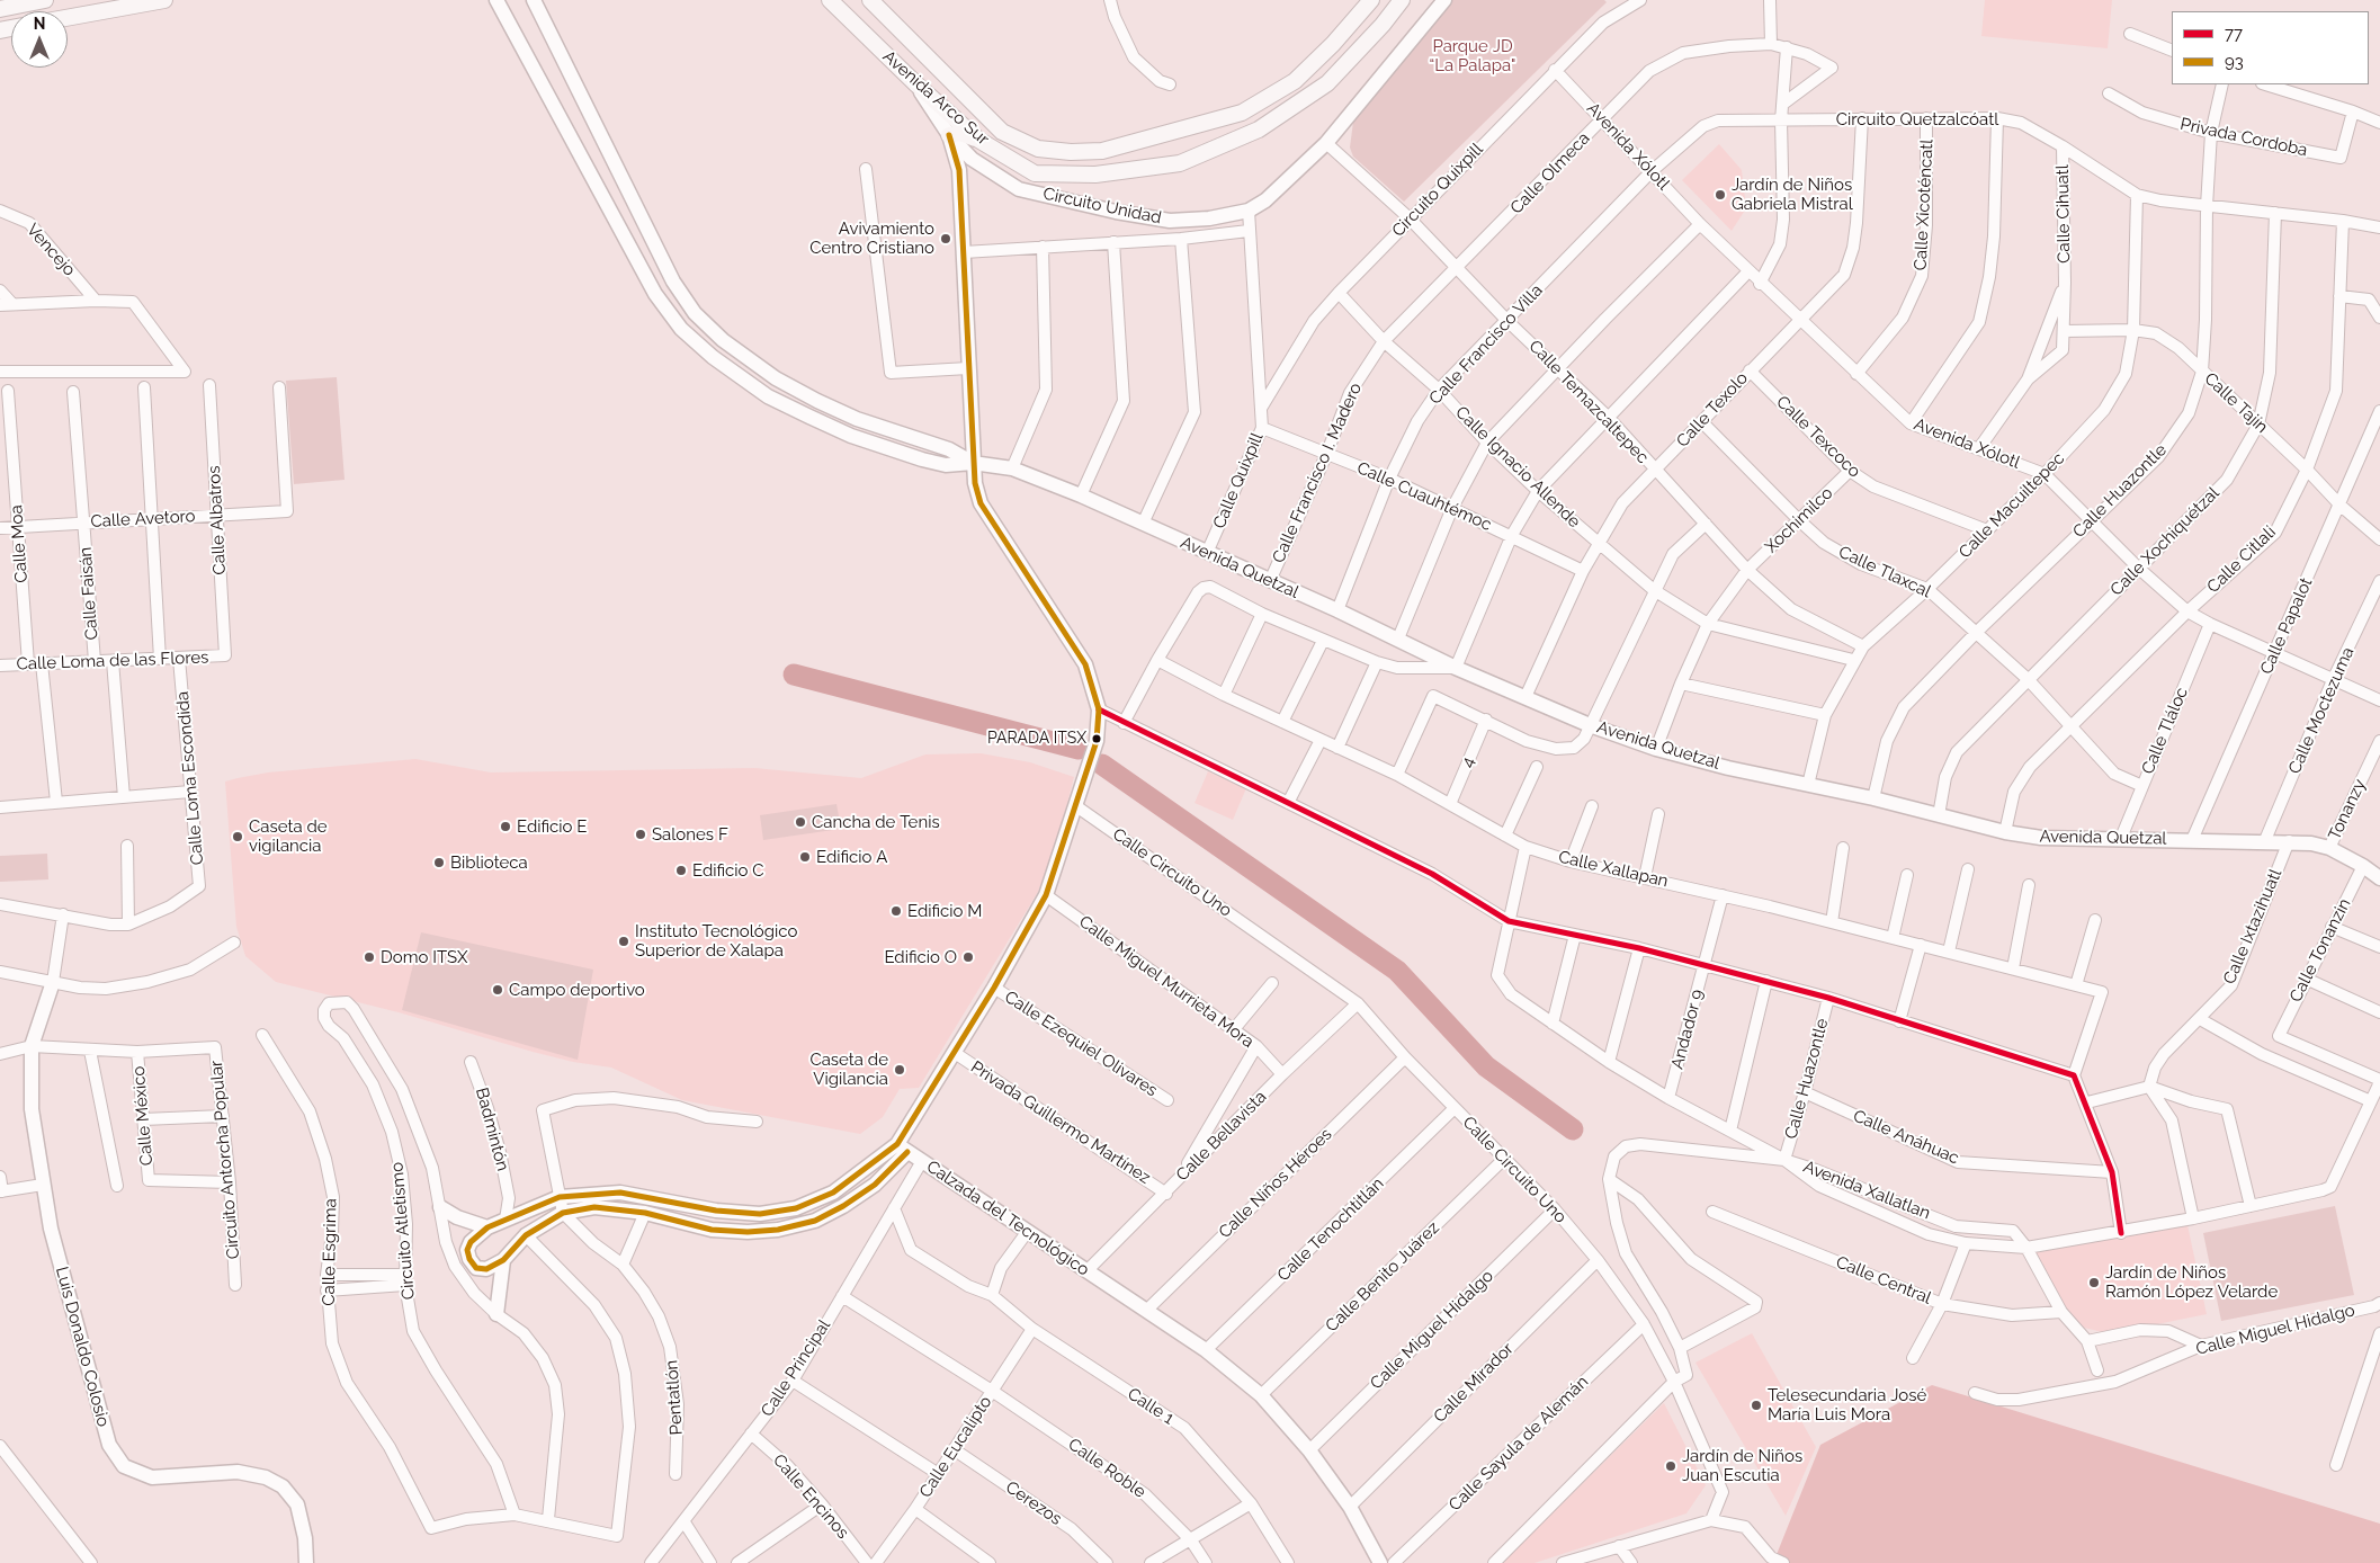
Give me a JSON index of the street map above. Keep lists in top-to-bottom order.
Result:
{
  "streets": {
    "main road": ["Avenida Arco Sur"],
    "street": [
      "Circuito Quetzalcóatl",
      "Privada Cordoba",
      "Avenida Xólotl",
      "Calle Olmeca",
      "Circuito Quixpill",
      "Calle Xicoténcatl",
      "Circuito Unidad",
      "Calle Cihuatl",
      "Vencejo",
      "Calle Francisco Villa",
      "Calle Temazcaltepec",
      "Calle Tajín",
      "Calle Texolo",
      "Calle Texcoco",
      "Calle Ignacio Allende",
      "Calle Francisco I. Madero",
      "Calle Quixpill",
      "Calle Huazontle",
      "Calle Cuauhtémoc",
      "Calle Macuiltepec",
      "Calle Avetoro",
      "Calle Albatros",
      "Xochimilco",
      "Calle Xochiquétzal",
      "Calle Moa",
      "Calle Citlali",
      "Avenida Quetzal",
      "Calle Tlaxcal",
      "Calle Faisán",
      "Calle Papalot",
      "Calle Loma de las Flores",
      "Calle Moctezuma",
      "Calle Tláloc",
      "4",
      "Calle Loma Escondida",
      "Tonanzy",
      "Calle Xallapan",
      "Calle Circuito Uno",
      "Calle Ixtazihuatl",
      "Calle Tonanzin",
      "Calle Miguel Murrieta Mora",
      "Andador 9",
      "Calle Ezequiel Olivares",
      "Calle México",
      "Privada Guillermo Martínez",
      "Badmintón",
      "Calle Bellavista",
      "Calle Anáhuac",
      "Circuito Antorcha Popular",
      "Calle Niños Héroes",
      "Avenida Xallatlan",
      "Calzada del Tecnológico",
      "Calle Tenochtitlán",
      "Circuito Atletismo",
      "Calle Esgrima",
      "Calle Benito Juárez",
      "Calle Central",
      "Calle Miguel Hidalgo",
      "Luis Donaldo Colosio",
      "Calle Principal",
      "Calle Mirador",
      "Pentatlón",
      "Calle 1",
      "Calle Sayula de Alemán",
      "Calle Eucalipto",
      "Calle Roble",
      "Calle Encinos",
      "Cerezos"
    ]
  },
  "crossings": [
    ["Avenida Arco Sur", "Circuito Unidad"],
    ["Circuito Quetzalcóatl", "Avenida Xólotl"],
    ["Circuito Quetzalcóatl", "Calle Xicoténcatl"],
    ["Circuito Quetzalcóatl", "Calle Cihuatl"],
    ["Circuito Quetzalcóatl", "Calle Francisco Villa"],
    ["Circuito Quetzalcóatl", "Calle Texolo"],
    ["Circuito Quetzalcóatl", "Calle Huazontle"],
    ["Circuito Quetzalcóatl", "Calle Macuiltepec"],
    ["Circuito Quetzalcóatl", "Calle Xochiquétzal"],
    ["Circuito Quetzalcóatl", "Calle Citlali"],
    ["Privada Cordoba", "Calle Huazontle"],
    ["Avenida Xólotl", "Calle Olmeca"],
    ["Avenida Xólotl", "Circuito Quixpill"],
    ["Avenida Xólotl", "Calle Xicoténcatl"],
    ["Avenida Xólotl", "Calle Cihuatl"],
    ["Avenida Xólotl", "Calle Francisco Villa"],
    ["Avenida Xólotl", "Calle Texolo"],
    ["Avenida Xólotl", "Calle Huazontle"],
    ["Avenida Xólotl", "Calle Macuiltepec"],
    ["Avenida Xólotl", "Calle Xochiquétzal"],
    ["Avenida Xólotl", "Calle Citlali"],
    ["Avenida Xólotl", "Calle Papalot"],
    ["Avenida Xólotl", "Calle Moctezuma"],
    ["Avenida Xólotl", "Calle Tláloc"],
    ["Calle Olmeca", "Calle Temazcaltepec"],
    ["Calle Olmeca", "Calle Francisco I. Madero"],
    ["Circuito Quixpill", "Calle Temazcaltepec"],
    ["Circuito Quixpill", "Calle Ignacio Allende"],
    ["Circuito Quixpill", "Calle Quixpill"],
    ["Circuito Unidad", "Calle Temazcaltepec"],
    ["Circuito Unidad", "Calle Quixpill"],
    ["Calle Cihuatl", "Calle Tajín"],
    ["Calle Francisco Villa", "Calle Temazcaltepec"],
    ["Calle Francisco Villa", "Calle Ignacio Allende"],
    ["Calle Francisco Villa", "Calle Cuauhtémoc"],
    ["Calle Francisco Villa", "Avenida Quetzal"],
    ["Calle Temazcaltepec", "Calle Texolo"],
    ["Calle Temazcaltepec", "Calle Francisco I. Madero"],
    ["Calle Temazcaltepec", "Calle Macuiltepec"],
    ["Calle Temazcaltepec", "Xochimilco"],
    ["Calle Tajín", "Calle Huazontle"],
    ["Calle Tajín", "Calle Macuiltepec"],
    ["Calle Tajín", "Calle Xochiquétzal"],
    ["Calle Tajín", "Calle Citlali"],
    ["Calle Tajín", "Calle Papalot"],
    ["Calle Texolo", "Calle Texcoco"],
    ["Calle Texolo", "Calle Ignacio Allende"],
    ["Calle Texolo", "Calle Cuauhtémoc"],
    ["Calle Texolo", "Avenida Quetzal"],
    ["Calle Texolo", "Calle Tlaxcal"],
    ["Calle Texcoco", "Calle Macuiltepec"],
    ["Calle Texcoco", "Xochimilco"],
    ["Calle Ignacio Allende", "Calle Francisco I. Madero"],
    ["Calle Francisco I. Madero", "Calle Cuauhtémoc"],
    ["Calle Francisco I. Madero", "Avenida Quetzal"],
    ["Calle Quixpill", "Calle Cuauhtémoc"],
    ["Calle Quixpill", "Avenida Quetzal"],
    ["Calle Huazontle", "Avenida Quetzal"],
    ["Calle Huazontle", "Calle Tlaxcal"],
    ["Calle Huazontle", "Calle Anáhuac"],
    ["Calle Huazontle", "Avenida Xallatlan"],
    ["Calle Macuiltepec", "Avenida Quetzal"],
    ["Calle Macuiltepec", "Calle Tlaxcal"],
    ["Calle Avetoro", "Calle Albatros"],
    ["Calle Avetoro", "Calle Moa"],
    ["Calle Avetoro", "Calle Faisán"],
    ["Calle Albatros", "Calle Loma de las Flores"],
    ["Xochimilco", "Avenida Quetzal"],
    ["Xochimilco", "Calle Tlaxcal"],
    ["Calle Xochiquétzal", "Avenida Quetzal"],
    ["Calle Xochiquétzal", "Calle Tlaxcal"],
    ["Calle Moa", "Calle Loma de las Flores"],
    ["Calle Citlali", "Avenida Quetzal"],
    ["Calle Citlali", "Calle Tlaxcal"],
    ["Avenida Quetzal", "Calle Papalot"],
    ["Avenida Quetzal", "Calle Moctezuma"],
    ["Avenida Quetzal", "Calle Tláloc"],
    ["Avenida Quetzal", "Tonanzy"],
    ["Avenida Quetzal", "Calle Ixtazihuatl"],
    ["Avenida Quetzal", "Calle Tonanzin"],
    ["Calle Tlaxcal", "Calle Tláloc"],
    ["Calle Faisán", "Calle Loma de las Flores"],
    ["Calle Loma de las Flores", "Calle Loma Escondida"],
    ["4", "Calle Xallapan"],
    ["Calle Xallapan", "Andador 9"],
    ["Calle Xallapan", "Avenida Xallatlan"],
    ["Calle Circuito Uno", "Calle Bellavista"],
    ["Calle Circuito Uno", "Calle Niños Héroes"],
    ["Calle Circuito Uno", "Calle Tenochtitlán"],
    ["Calle Circuito Uno", "Calle Benito Juárez"],
    ["Calle Circuito Uno", "Calle Miguel Hidalgo"],
    ["Calle Circuito Uno", "Calle Mirador"],
    ["Calle Circuito Uno", "Calle Sayula de Alemán"],
    ["Calle Miguel Murrieta Mora", "Calle Bellavista"],
    ["Andador 9", "Avenida Xallatlan"],
    ["Calle México", "Circuito Antorcha Popular"],
    ["Privada Guillermo Martínez", "Calle Bellavista"],
    ["Calle Bellavista", "Calzada del Tecnológico"],
    ["Circuito Antorcha Popular", "Luis Donaldo Colosio"],
    ["Calle Niños Héroes", "Calzada del Tecnológico"],
    ["Calzada del Tecnológico", "Calle Tenochtitlán"],
    ["Calzada del Tecnológico", "Calle Benito Juárez"],
    ["Calzada del Tecnológico", "Calle Miguel Hidalgo"],
    ["Calzada del Tecnológico", "Calle Principal"],
    ["Calzada del Tecnológico", "Calle Mirador"],
    ["Circuito Atletismo", "Calle Esgrima"],
    ["Calle Principal", "Calle 1"],
    ["Calle Principal", "Calle Roble"],
    ["Calle Principal", "Calle Encinos"],
    ["Calle 1", "Calle Eucalipto"],
    ["Calle Eucalipto", "Calle Roble"],
    ["Calle Eucalipto", "Cerezos"]
  ],
  "parks": ["Parque JD “La Palapa\""],
  "places": [
    "Jardín de Niños Gabriela Mistral",
    "Avivamiento Centro Cristiano",
    "PARADA ITSX",
    "Cancha de Tenis",
    "Edificio E",
    "Salones F",
    "Caseta de vigilancia",
    "Edificio A",
    "Biblioteca",
    "Edificio C",
    "Edificio M",
    "Instituto Tecnológico Superior de Xalapa",
    "Domo ITSX",
    "Edificio O",
    "Campo deportivo",
    "Caseta de Vigilancia",
    "Jardín de Niños Ramón López Velarde",
    "Telesecundaria José María Luis Mora",
    "Jardín de Niños Juan Escutia"
  ],
  "lines": ["transit line 93", "transit line 77"],
  "legend": ["77", "93"],
  "north": "top"
}
